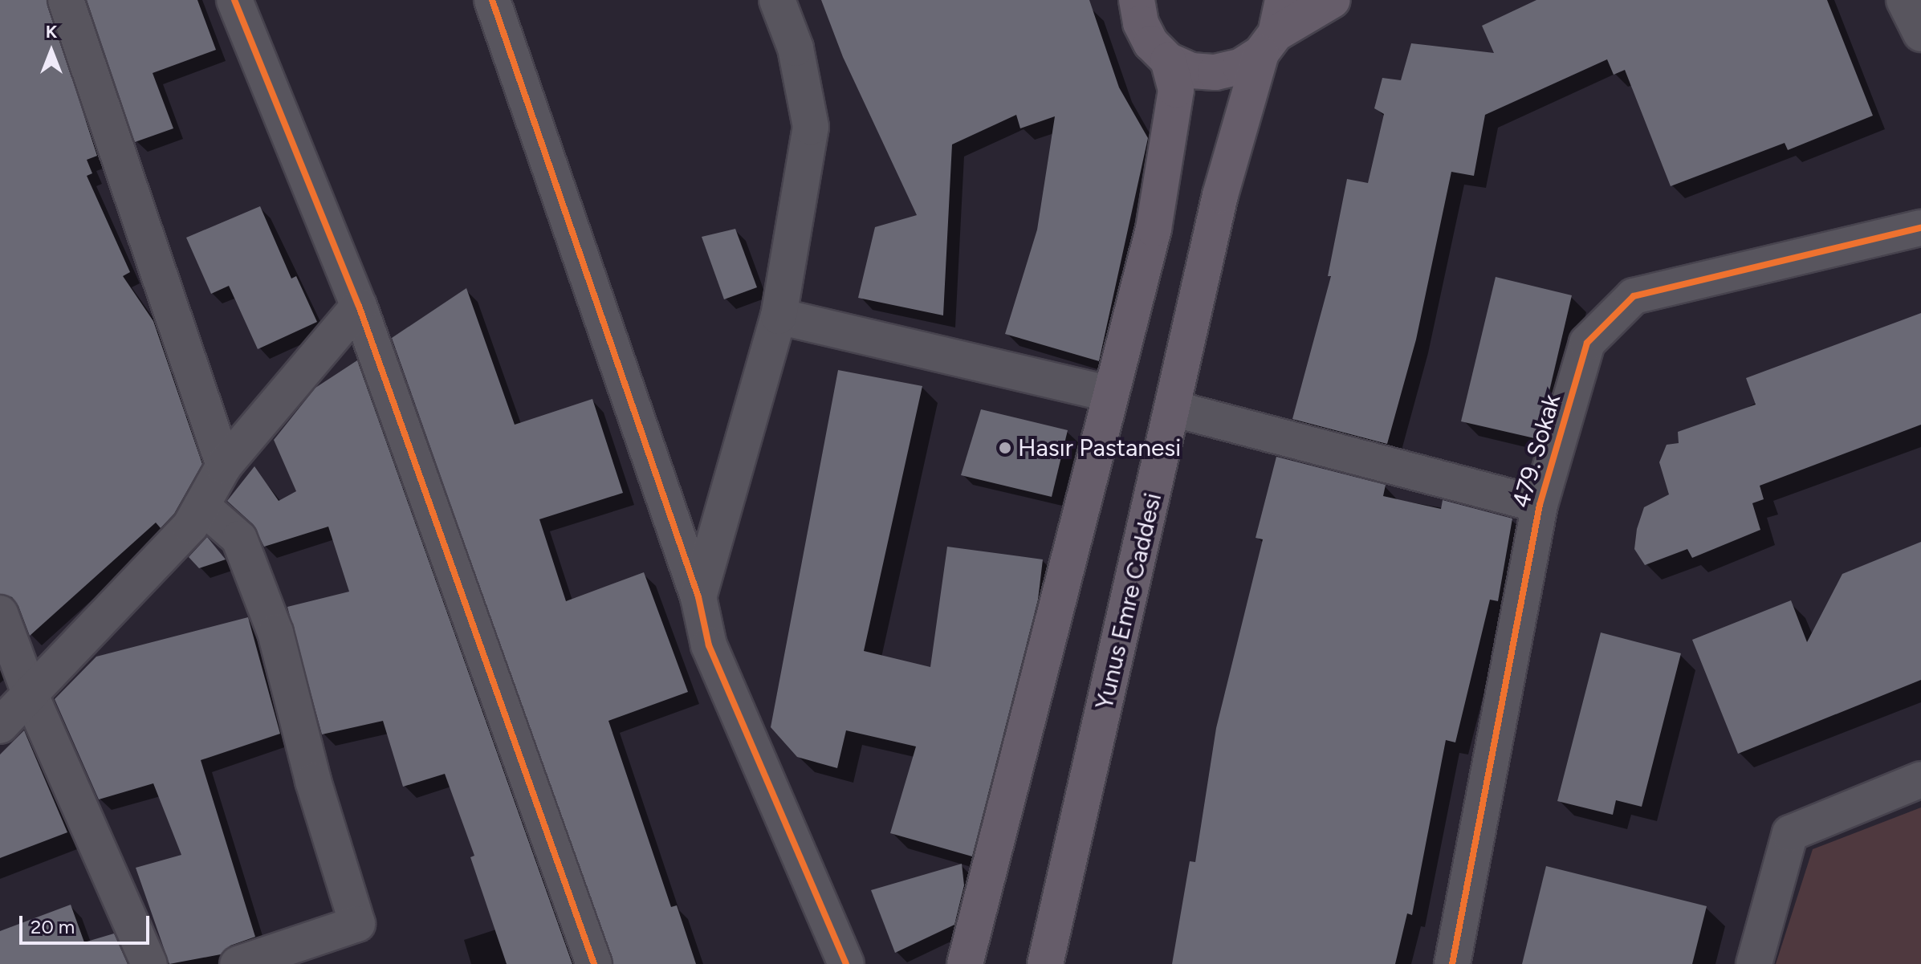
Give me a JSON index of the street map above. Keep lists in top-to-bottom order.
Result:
{
  "streets": {
    "main road": ["Yunus Emre Caddesi"],
    "street": ["479. Sokak"]
  },
  "places": ["Hasır Pastanesi"],
  "scale_bar": "20 m",
  "north": "top"
}
